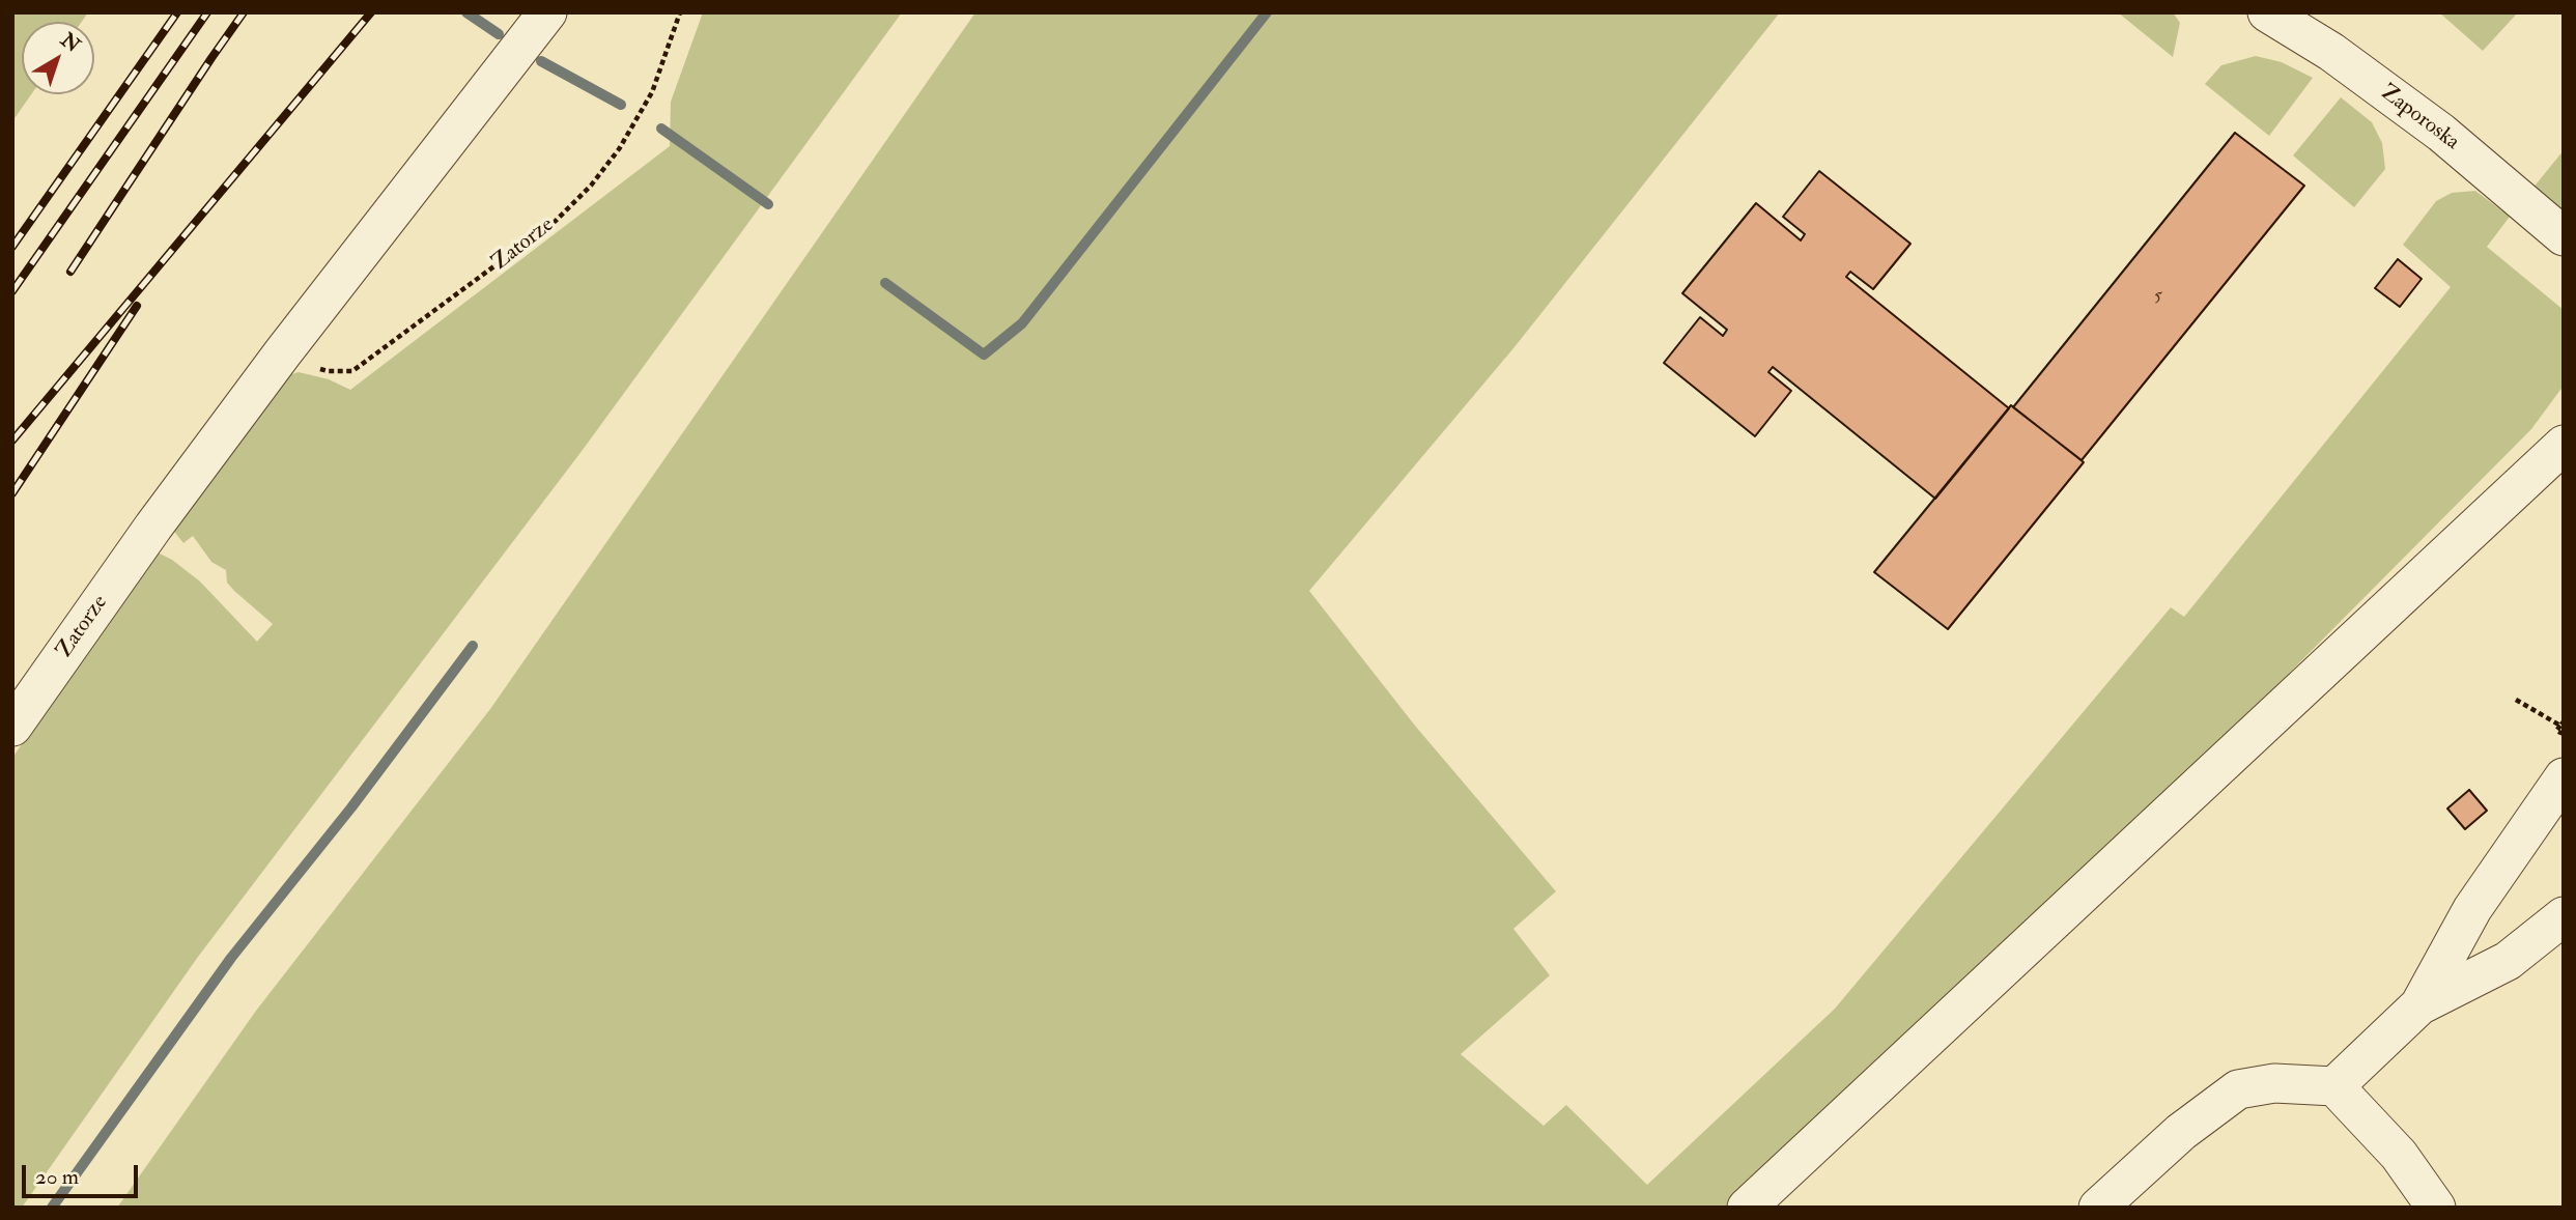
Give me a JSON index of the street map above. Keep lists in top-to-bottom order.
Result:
{
  "streets": {
    "lane": ["Zaporoska", "Zatorze"]
  },
  "house_numbers": ["5"],
  "scale_bar": "20 m",
  "north": "top right"
}
